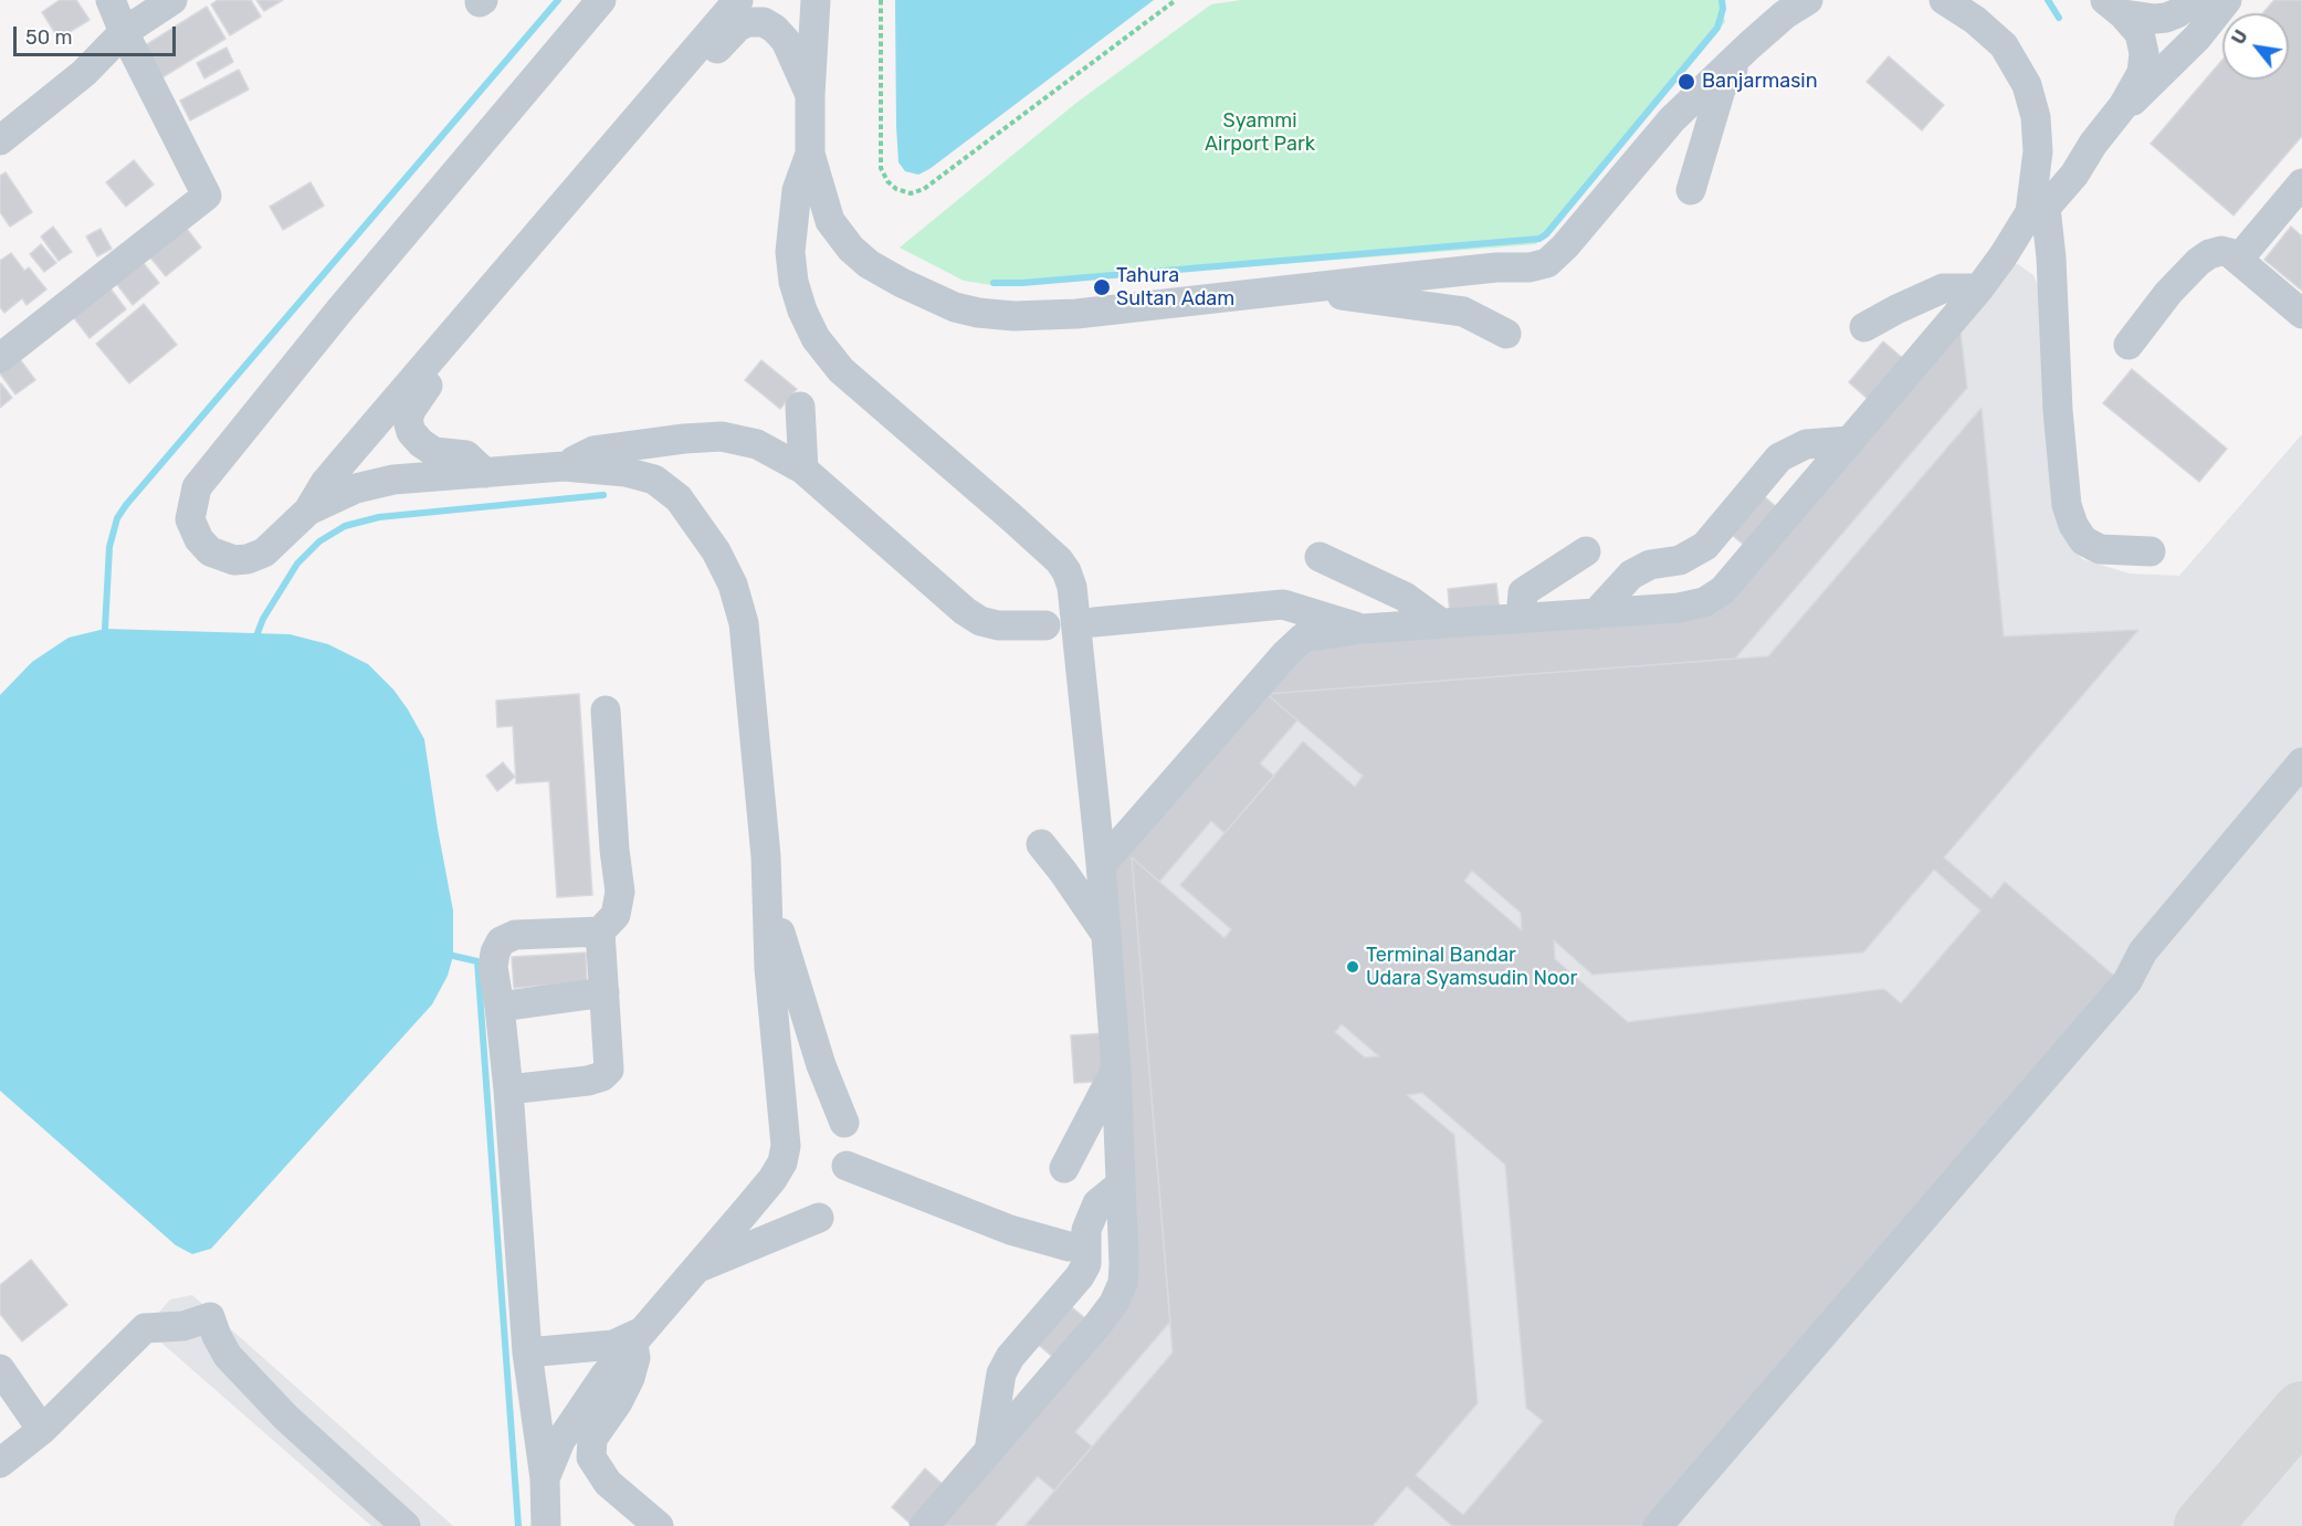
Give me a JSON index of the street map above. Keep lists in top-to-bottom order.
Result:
{
  "parks": ["Syammi Airport Park"],
  "places": ["Banjarmasin", "Tahura Sultan Adam", "Terminal Bandar Udara Syamsudin Noor"],
  "scale_bar": "50 m",
  "north": "top left"
}
